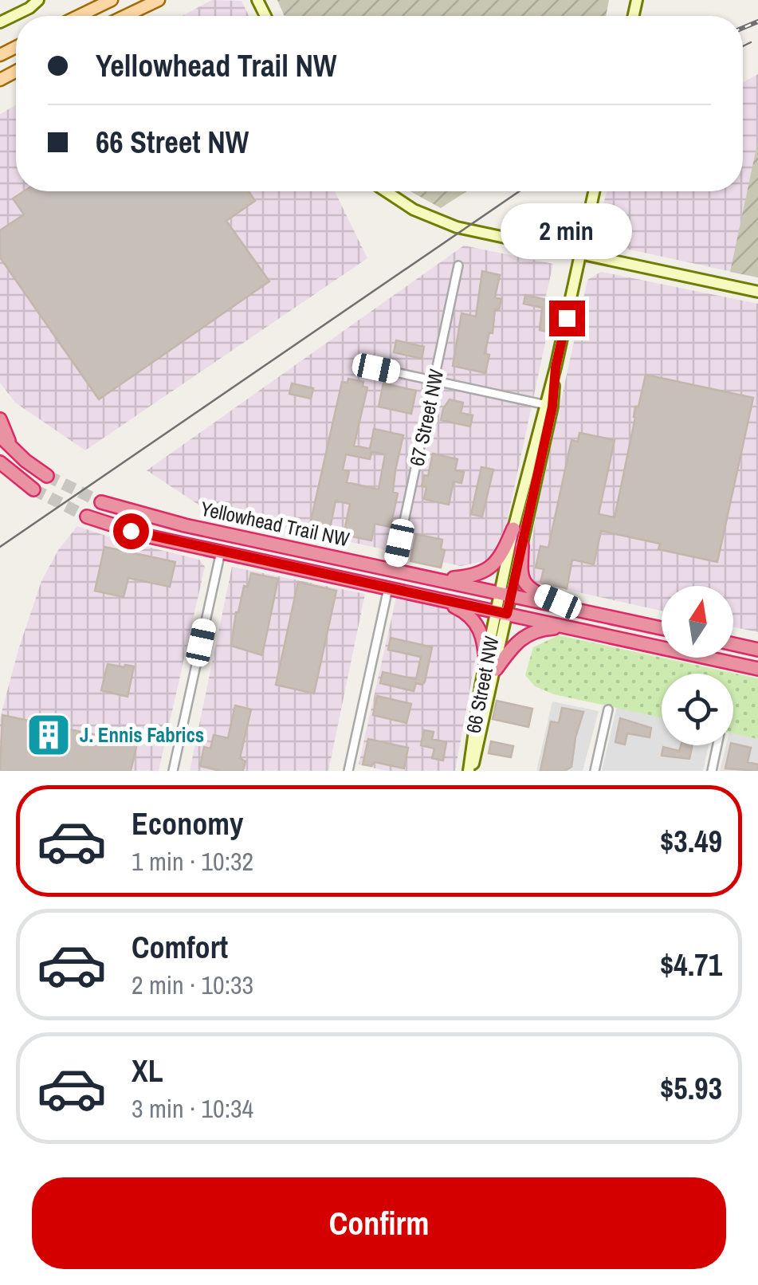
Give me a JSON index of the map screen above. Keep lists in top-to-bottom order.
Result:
{
  "streets": {
    "highway": ["Yellowhead Trail NW"],
    "main road": ["66 Street NW"],
    "street": ["67 Street NW"]
  },
  "crossings": [
    ["67 Street NW", "Yellowhead Trail NW"],
    ["Yellowhead Trail NW", "66 Street NW"]
  ],
  "places": {
    "building": ["J. Ennis Fabrics"]
  },
  "north": "top",
  "page": {
    "banner": ["Yellowhead Trail NW", "66 Street NW"],
    "bubble": "2 min",
    "list": [
      {
        "name": "Economy",
        "note": "1 min · 10:32",
        "value": "$3.49"
      },
      {
        "name": "Comfort",
        "note": "2 min · 10:33",
        "value": "$4.71"
      },
      {
        "name": "XL",
        "note": "3 min · 10:34",
        "value": "$5.93"
      }
    ],
    "buttons": "Confirm"
  }
}
